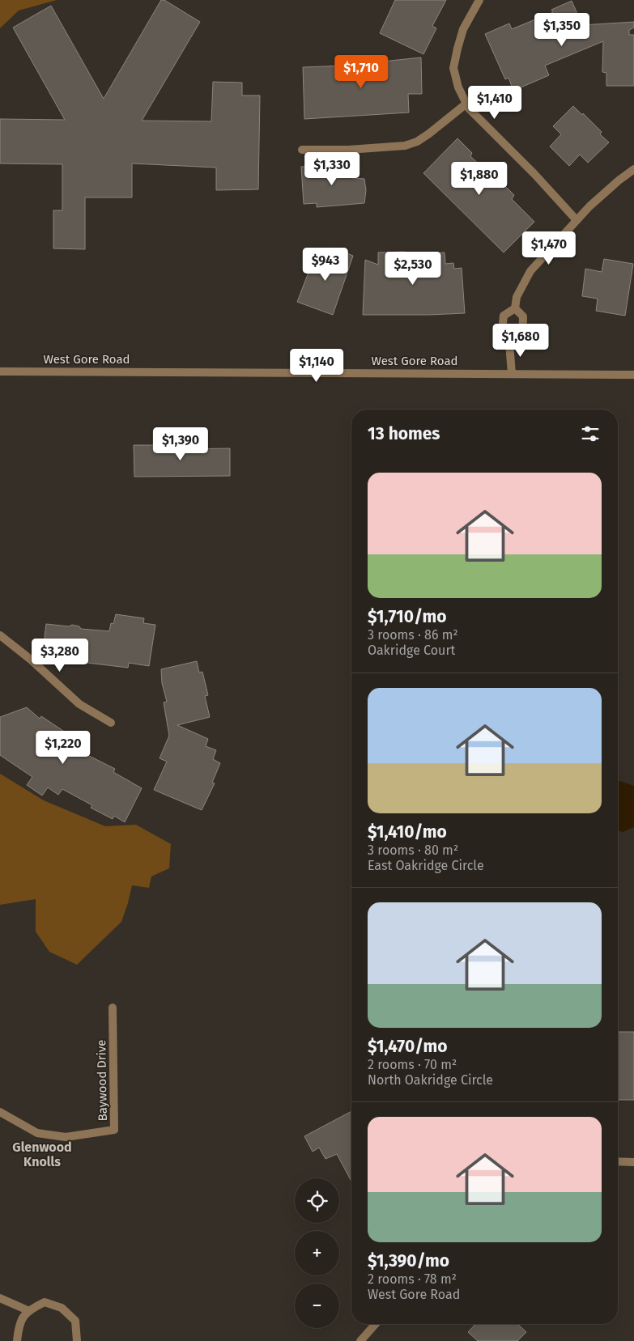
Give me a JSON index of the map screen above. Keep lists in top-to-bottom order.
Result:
{
  "streets": {
    "street": ["West Gore Road", "Baywood Drive"]
  },
  "districts": ["Glenwood Knolls"],
  "page": {
    "price": [
      "$1,350",
      "$1,710",
      "$1,410",
      "$1,330",
      "$1,880",
      "$1,470",
      "$943",
      "$2,530",
      "$1,680",
      "$1,140",
      "$1,390",
      "$3,280",
      "$1,220"
    ],
    "heading": "13 homes",
    "list": [
      {
        "name": "$1,710/mo",
        "note": "3 rooms · 86 m² · Oakridge Court"
      },
      {
        "name": "$1,410/mo",
        "note": "3 rooms · 80 m² · East Oakridge Circle"
      },
      {
        "name": "$1,470/mo",
        "note": "2 rooms · 70 m² · North Oakridge Circle"
      },
      {
        "name": "$1,390/mo",
        "note": "2 rooms · 78 m² · West Gore Road"
      }
    ],
    "map_buttons": ["+", "−"]
  }
}
